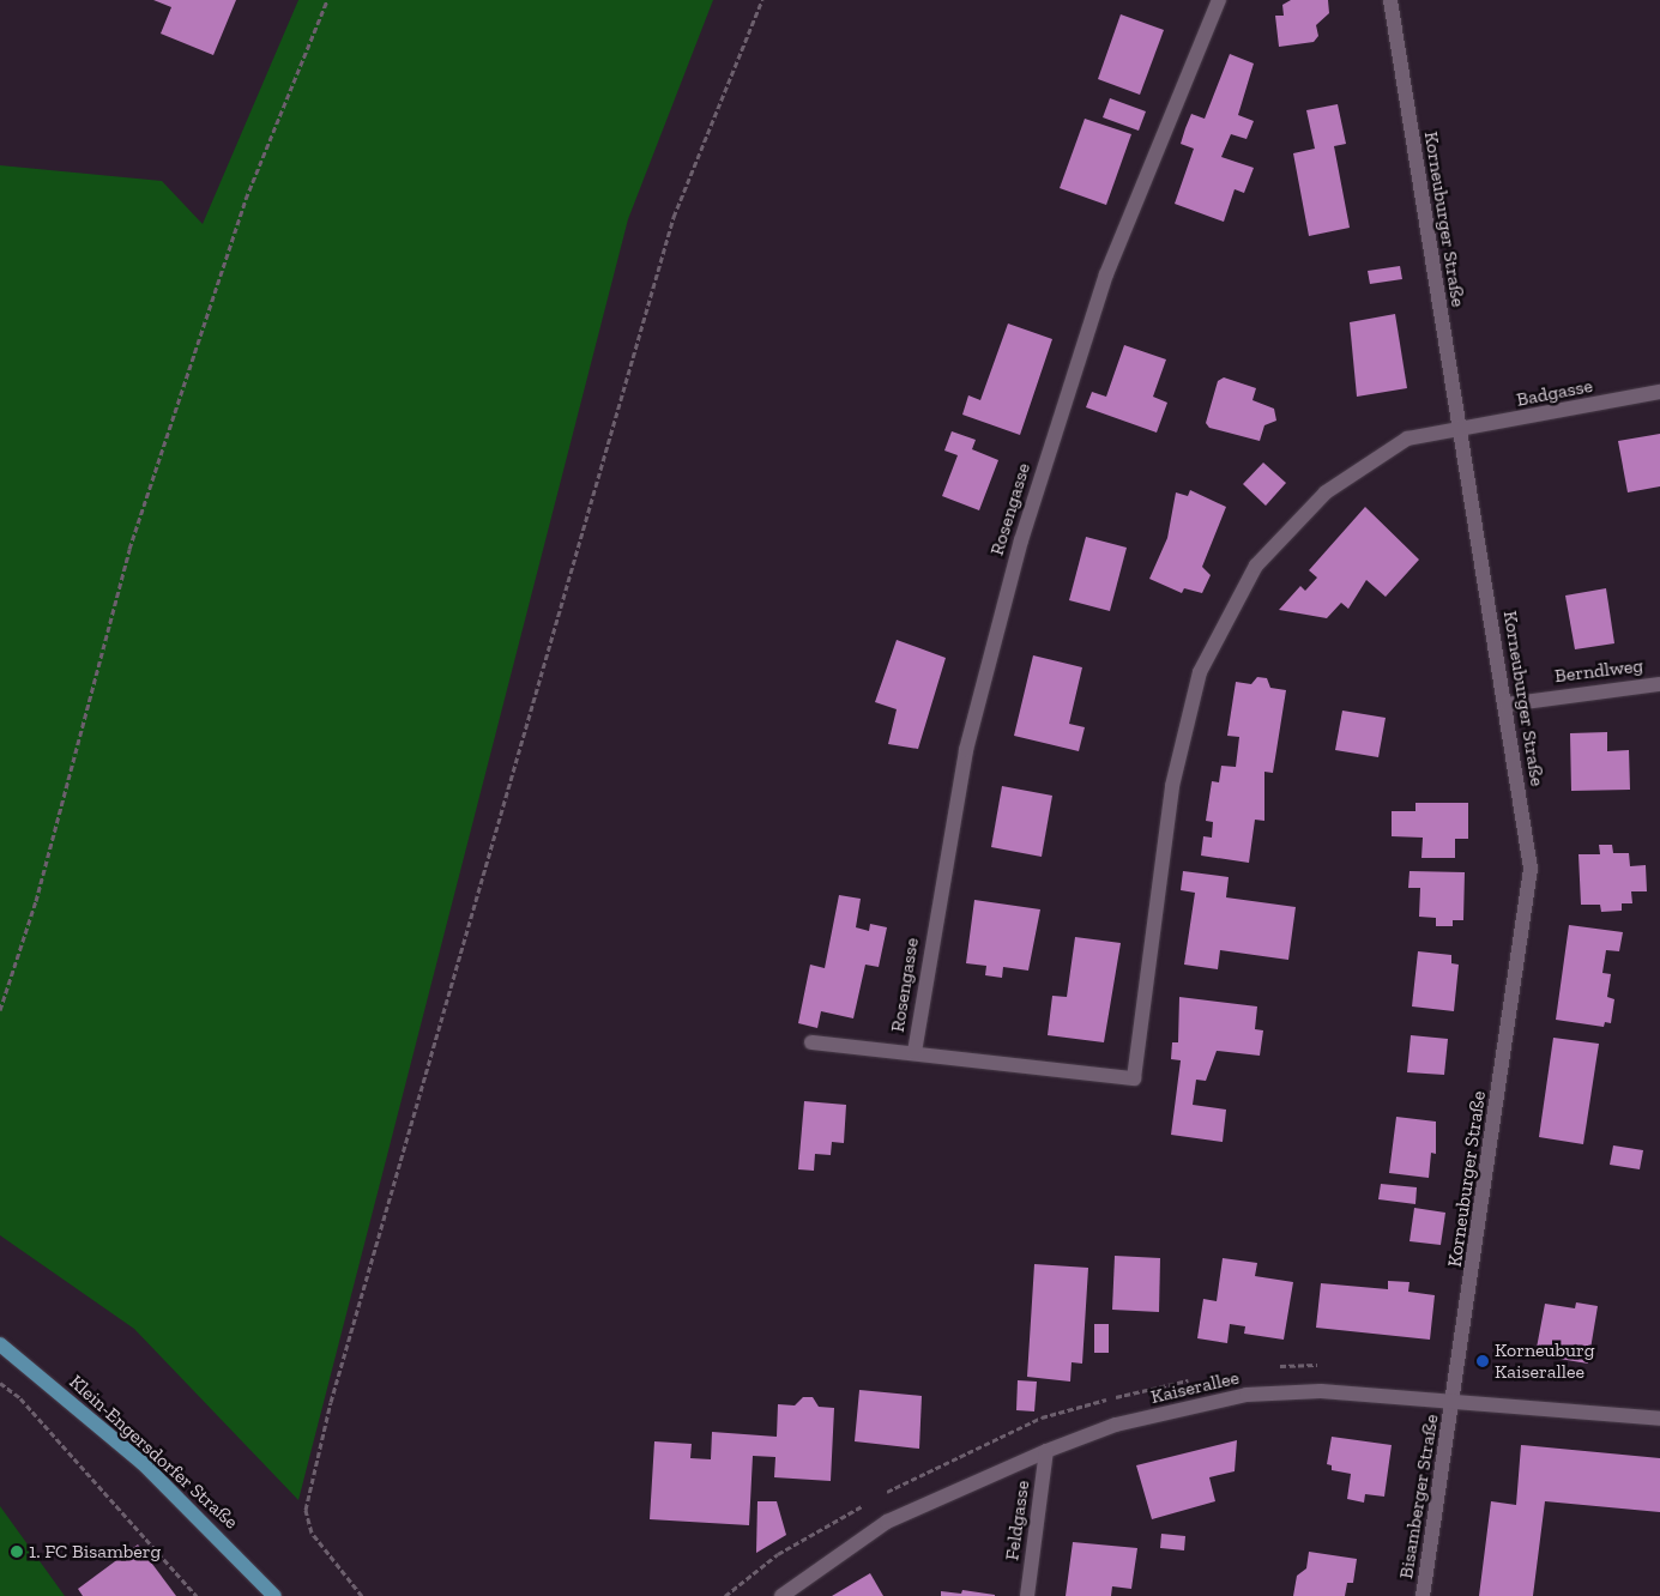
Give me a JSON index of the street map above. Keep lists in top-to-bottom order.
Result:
{
  "streets": {
    "main road": ["Klein-Engersdorfer Straße"],
    "street": [
      "Korneuburger Straße",
      "Badgasse",
      "Rosengasse",
      "Berndlweg",
      "Kaiserallee",
      "Bisamberger Straße",
      "Feldgasse"
    ]
  },
  "crossings": [
    ["Korneuburger Straße", "Badgasse"],
    ["Korneuburger Straße", "Rosengasse"],
    ["Korneuburger Straße", "Berndlweg"],
    ["Korneuburger Straße", "Kaiserallee"],
    ["Korneuburger Straße", "Bisamberger Straße"],
    ["Badgasse", "Rosengasse"],
    ["Kaiserallee", "Bisamberger Straße"],
    ["Kaiserallee", "Feldgasse"]
  ],
  "places": ["Korneuburg Kaiserallee", "1. FC Bisamberg"]
}
